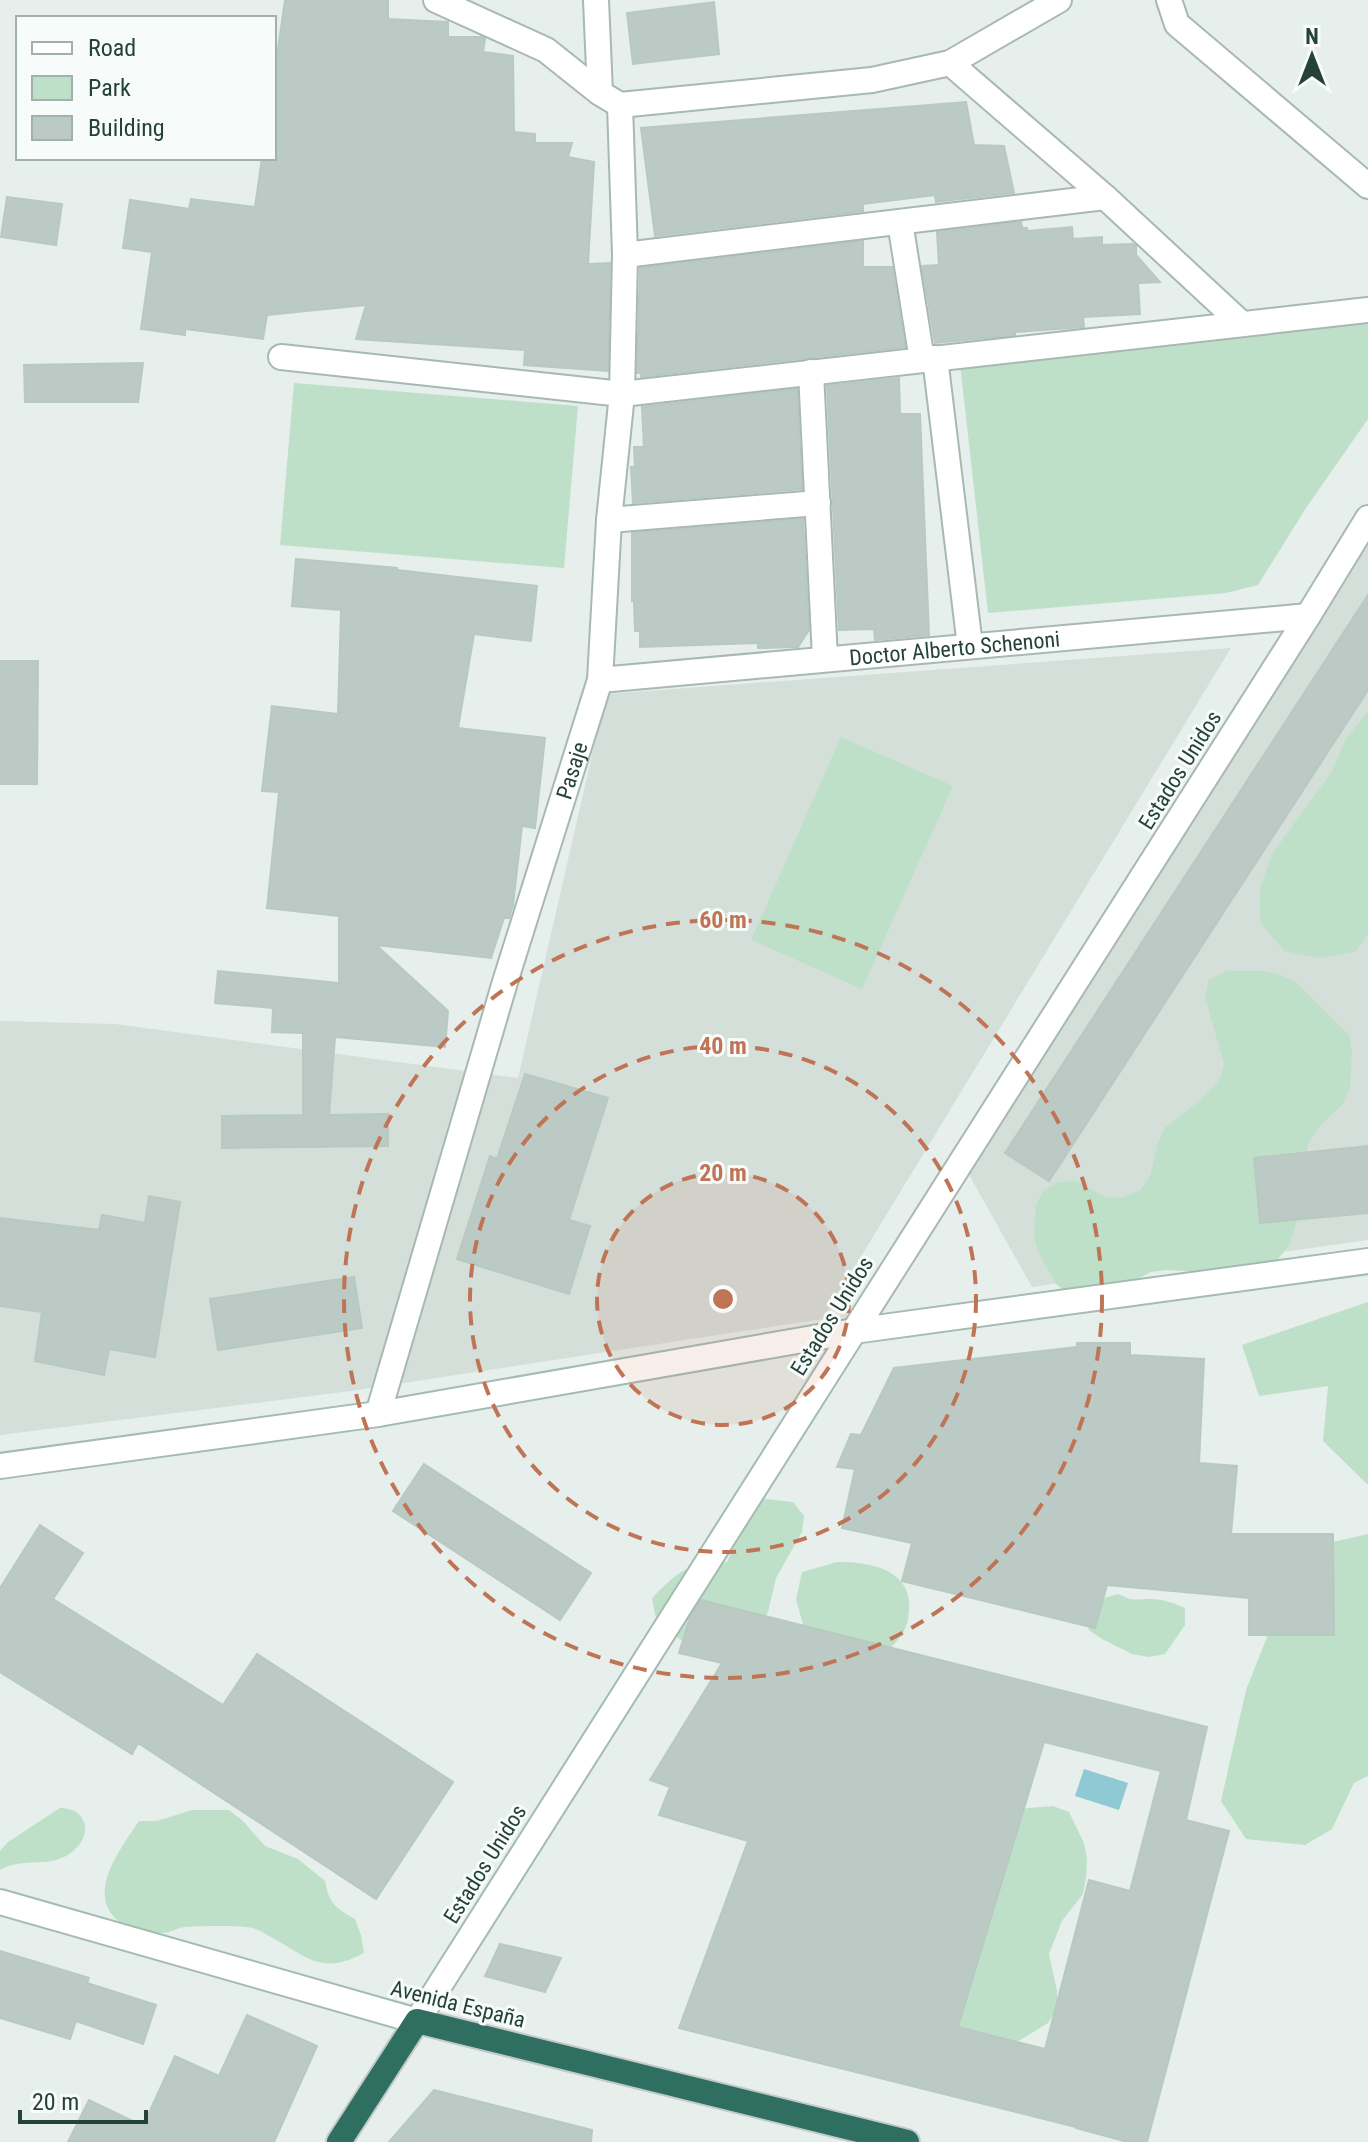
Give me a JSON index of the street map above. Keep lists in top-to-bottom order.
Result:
{
  "streets": {
    "highway": ["Estados Unidos", "Avenida España"],
    "street": ["Doctor Alberto Schenoni", "Pasaje"]
  },
  "crossings": [
    ["Doctor Alberto Schenoni", "Estados Unidos"],
    ["Doctor Alberto Schenoni", "Pasaje"],
    ["Estados Unidos", "Avenida España"]
  ],
  "legend": ["Road", "Park", "Building"],
  "scale_bar": "20 m",
  "north": "top",
  "rings": ["60 m", "40 m", "20 m"]
}
